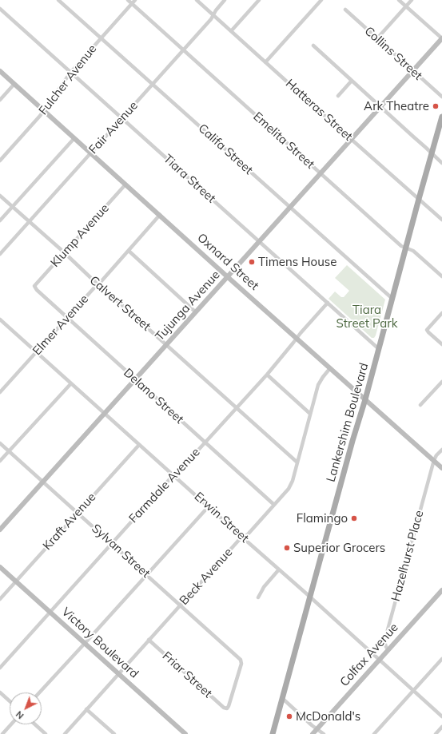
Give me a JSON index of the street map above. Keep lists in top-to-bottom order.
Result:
{
  "streets": {
    "main road": [
      "Oxnard Street",
      "Tujunga Avenue",
      "Lankershim Boulevard",
      "Victory Boulevard",
      "Colfax Avenue"
    ],
    "street": [
      "Collins Street",
      "Fulcher Avenue",
      "Hatteras Street",
      "Fair Avenue",
      "Emelita Street",
      "Califa Street",
      "Tiara Street",
      "Klump Avenue",
      "Calvert Street",
      "Elmer Avenue",
      "Delano Street",
      "Farmdale Avenue",
      "Erwin Street",
      "Kraft Avenue",
      "Sylvan Street",
      "Hazelhurst Place",
      "Beck Avenue",
      "Friar Street"
    ]
  },
  "crossings": [
    ["Collins Street", "Tujunga Avenue"],
    ["Fulcher Avenue", "Emelita Street"],
    ["Fulcher Avenue", "Califa Street"],
    ["Fulcher Avenue", "Tiara Street"],
    ["Fulcher Avenue", "Oxnard Street"],
    ["Hatteras Street", "Fair Avenue"],
    ["Hatteras Street", "Tujunga Avenue"],
    ["Hatteras Street", "Lankershim Boulevard"],
    ["Fair Avenue", "Emelita Street"],
    ["Fair Avenue", "Califa Street"],
    ["Fair Avenue", "Tiara Street"],
    ["Fair Avenue", "Oxnard Street"],
    ["Fair Avenue", "Calvert Street"],
    ["Emelita Street", "Tujunga Avenue"],
    ["Emelita Street", "Lankershim Boulevard"],
    ["Califa Street", "Tujunga Avenue"],
    ["Califa Street", "Lankershim Boulevard"],
    ["Tiara Street", "Tujunga Avenue"],
    ["Tiara Street", "Lankershim Boulevard"],
    ["Tiara Street", "Farmdale Avenue"],
    ["Klump Avenue", "Oxnard Street"],
    ["Klump Avenue", "Calvert Street"],
    ["Klump Avenue", "Delano Street"],
    ["Oxnard Street", "Tujunga Avenue"],
    ["Oxnard Street", "Elmer Avenue"],
    ["Oxnard Street", "Lankershim Boulevard"],
    ["Oxnard Street", "Farmdale Avenue"],
    ["Oxnard Street", "Hazelhurst Place"],
    ["Oxnard Street", "Beck Avenue"],
    ["Calvert Street", "Tujunga Avenue"],
    ["Calvert Street", "Elmer Avenue"],
    ["Calvert Street", "Farmdale Avenue"],
    ["Calvert Street", "Beck Avenue"],
    ["Tujunga Avenue", "Delano Street"],
    ["Tujunga Avenue", "Erwin Street"],
    ["Tujunga Avenue", "Sylvan Street"],
    ["Elmer Avenue", "Delano Street"],
    ["Elmer Avenue", "Erwin Street"],
    ["Delano Street", "Farmdale Avenue"],
    ["Delano Street", "Beck Avenue"],
    ["Lankershim Boulevard", "Erwin Street"],
    ["Farmdale Avenue", "Erwin Street"],
    ["Farmdale Avenue", "Sylvan Street"],
    ["Farmdale Avenue", "Victory Boulevard"],
    ["Erwin Street", "Kraft Avenue"],
    ["Erwin Street", "Beck Avenue"],
    ["Erwin Street", "Colfax Avenue"],
    ["Kraft Avenue", "Sylvan Street"],
    ["Kraft Avenue", "Victory Boulevard"],
    ["Sylvan Street", "Beck Avenue"],
    ["Sylvan Street", "Friar Street"],
    ["Hazelhurst Place", "Colfax Avenue"],
    ["Beck Avenue", "Victory Boulevard"],
    ["Beck Avenue", "Friar Street"]
  ],
  "parks": ["Tiara Street Park"],
  "places": [
    "Ark Theatre",
    "Timens House",
    "Flamingo",
    "Superior Grocers",
    "McDonald's"
  ],
  "north": "bottom left"
}
